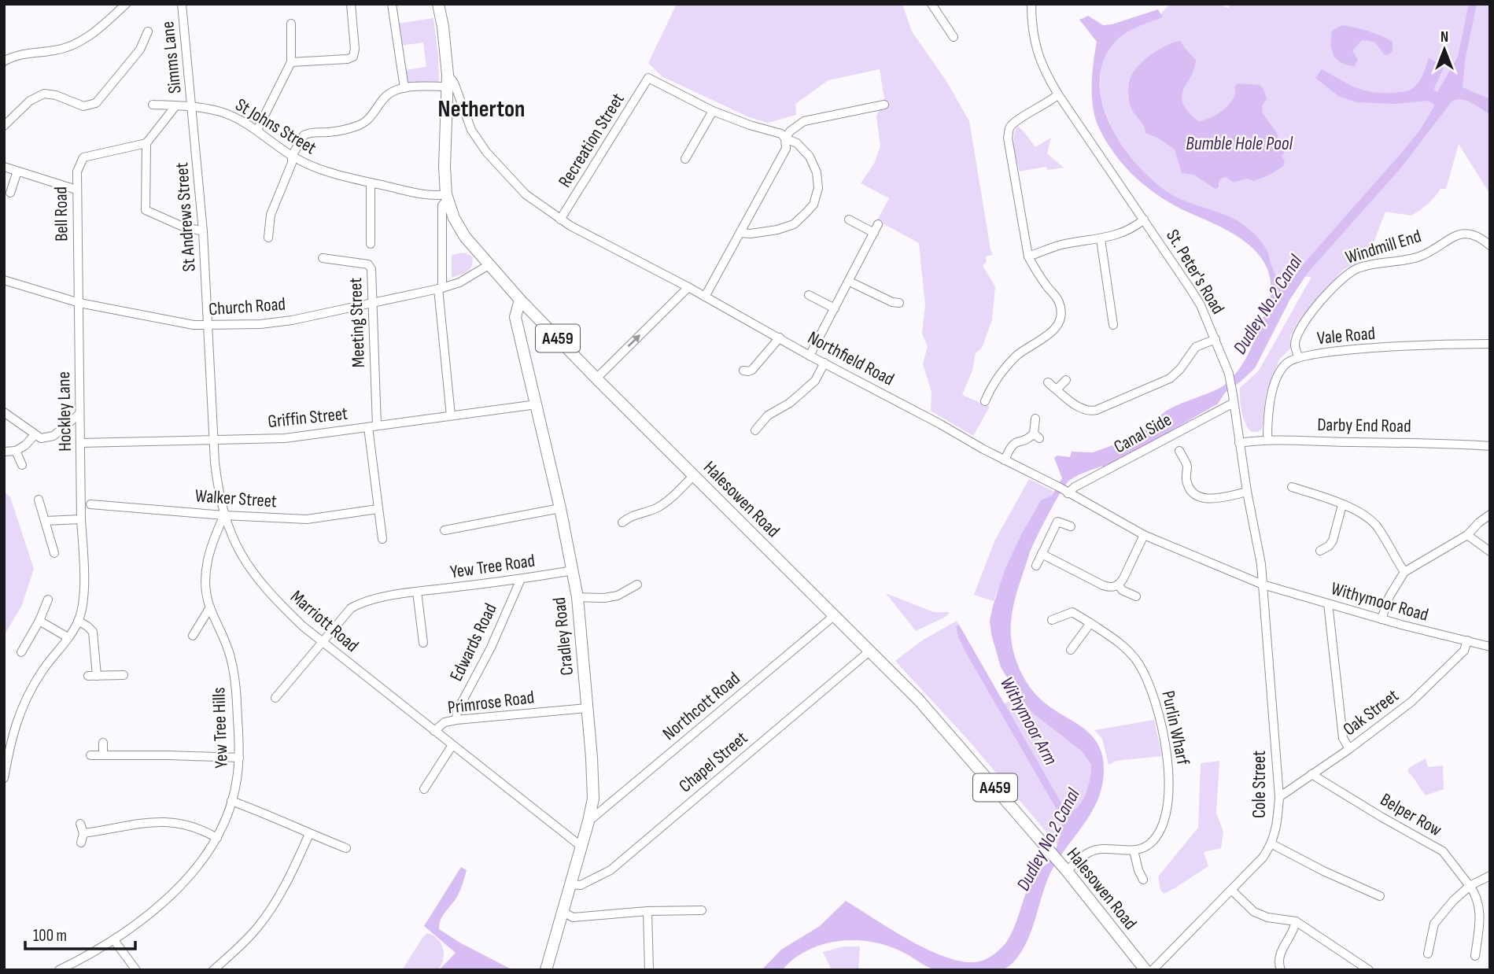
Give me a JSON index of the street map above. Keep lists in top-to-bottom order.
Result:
{
  "streets": {
    "main road": ["A459", "Halesowen Road", "Cradley Road"],
    "street": [
      "Simms Lane",
      "St Johns Street",
      "Recreation Street",
      "Bell Road",
      "St Andrews Street",
      "Windmill End",
      "St. Peter's Road",
      "Church Road",
      "Meeting Street",
      "Vale Road",
      "Northfield Road",
      "Hockley Lane",
      "Griffin Street",
      "Darby End Road",
      "Canal Side",
      "Walker Street",
      "Yew Tree Road",
      "Withymoor Road",
      "Marriott Road",
      "Edwards Road",
      "Primrose Road",
      "Northcott Road",
      "Oak Street",
      "Yew Tree Hills",
      "Purlin Wharf",
      "Chapel Street",
      "Cole Street",
      "Belper Row"
    ]
  },
  "crossings": [
    ["Simms Lane", "St Johns Street"],
    ["Simms Lane", "St Andrews Street"],
    ["St Johns Street", "St Andrews Street"],
    ["St Johns Street", "Halesowen Road"],
    ["Recreation Street", "Northfield Road"],
    ["Bell Road", "Church Road"],
    ["Bell Road", "Hockley Lane"],
    ["St Andrews Street", "Church Road"],
    ["St Andrews Street", "Marriott Road"],
    ["Windmill End", "Vale Road"],
    ["St. Peter's Road", "Northfield Road"],
    ["St. Peter's Road", "Darby End Road"],
    ["St. Peter's Road", "Canal Side"],
    ["St. Peter's Road", "Withymoor Road"],
    ["St. Peter's Road", "Cole Street"],
    ["Church Road", "Meeting Street"],
    ["Church Road", "Hockley Lane"],
    ["Church Road", "Halesowen Road"],
    ["Church Road", "Marriott Road"],
    ["Meeting Street", "Griffin Street"],
    ["Meeting Street", "Walker Street"],
    ["Vale Road", "Darby End Road"],
    ["Northfield Road", "Canal Side"],
    ["Northfield Road", "Halesowen Road"],
    ["Northfield Road", "Withymoor Road"],
    ["Northfield Road", "Cole Street"],
    ["Hockley Lane", "Griffin Street"],
    ["Griffin Street", "Marriott Road"],
    ["Griffin Street", "Cradley Road"],
    ["Walker Street", "Marriott Road"],
    ["Walker Street", "Yew Tree Hills"],
    ["Halesowen Road", "Cradley Road"],
    ["Halesowen Road", "Northcott Road"],
    ["Halesowen Road", "Chapel Street"],
    ["Yew Tree Road", "Marriott Road"],
    ["Yew Tree Road", "Cradley Road"],
    ["Yew Tree Road", "Edwards Road"],
    ["Withymoor Road", "Oak Street"],
    ["Withymoor Road", "Cole Street"],
    ["Marriott Road", "Cradley Road"],
    ["Marriott Road", "Primrose Road"],
    ["Marriott Road", "Yew Tree Hills"],
    ["Cradley Road", "Primrose Road"],
    ["Cradley Road", "Northcott Road"],
    ["Cradley Road", "Chapel Street"],
    ["Edwards Road", "Primrose Road"],
    ["Oak Street", "Cole Street"],
    ["Oak Street", "Belper Row"]
  ],
  "districts": ["Netherton"],
  "water": ["Bumble Hole Pool", "Dudley No.2 Canal", "Withymoor Arm"],
  "scale_bar": "100 m",
  "north": "top"
}
